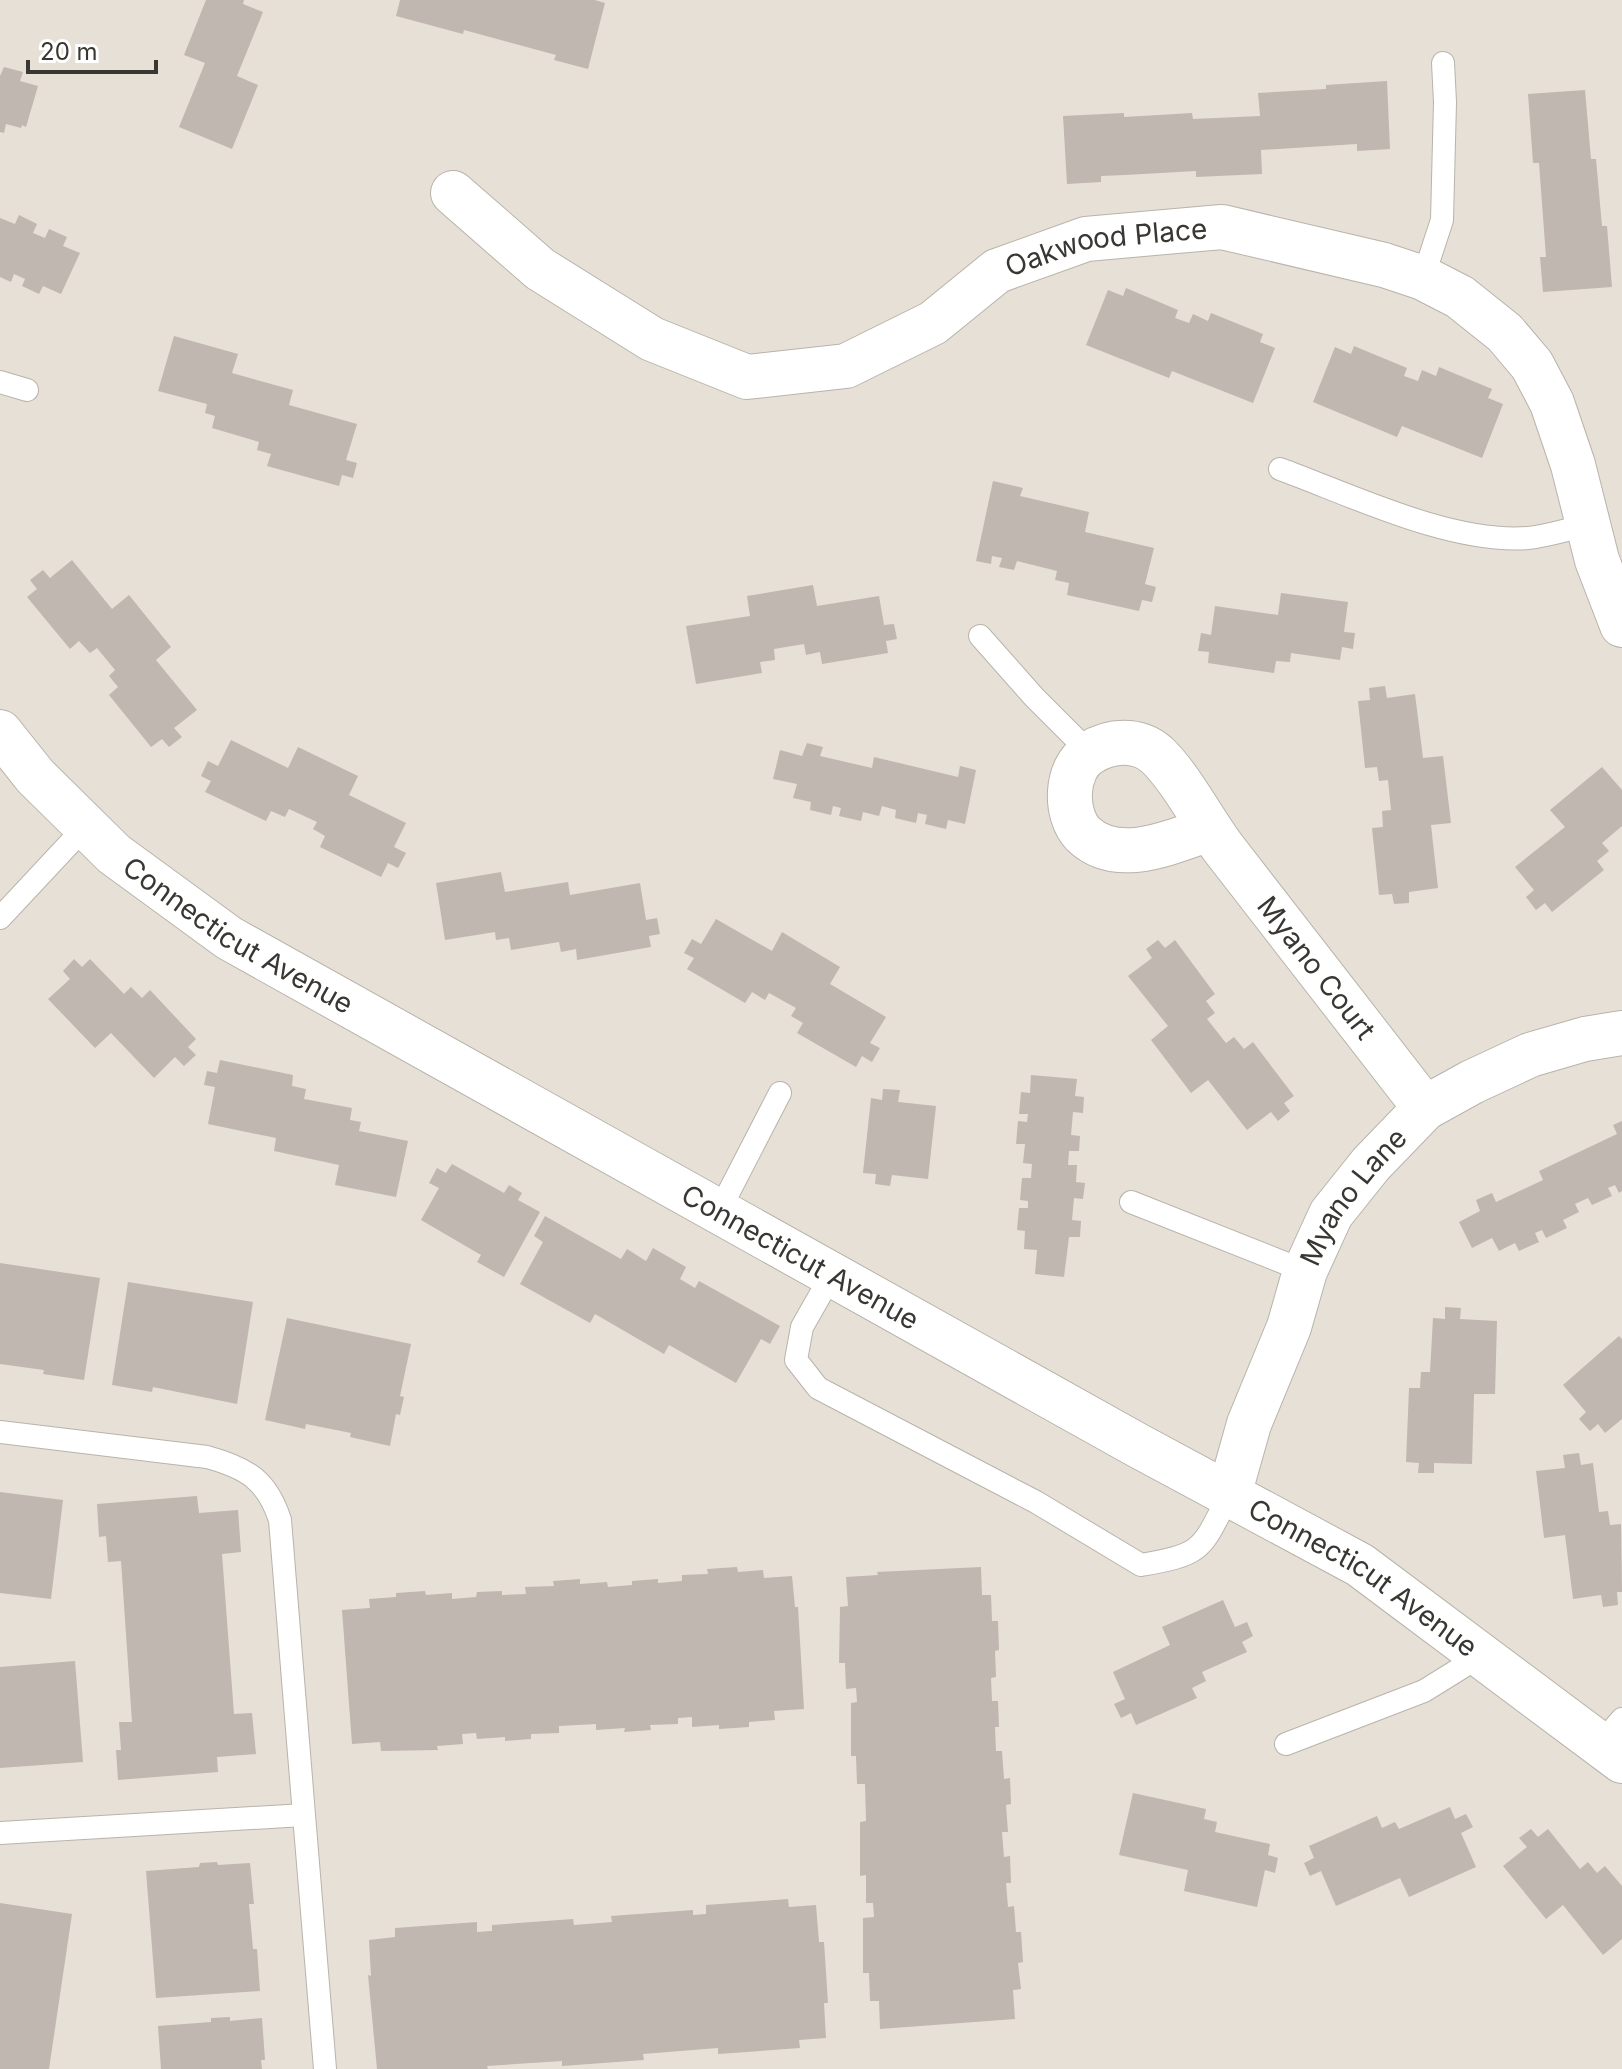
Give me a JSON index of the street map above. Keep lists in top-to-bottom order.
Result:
{
  "streets": {
    "street": [
      "Oakwood Place",
      "Connecticut Avenue",
      "Myano Court",
      "Myano Lane"
    ]
  },
  "crossings": [
    ["Connecticut Avenue", "Myano Lane"],
    ["Myano Court", "Myano Lane"]
  ],
  "scale_bar": "20 m"
}
